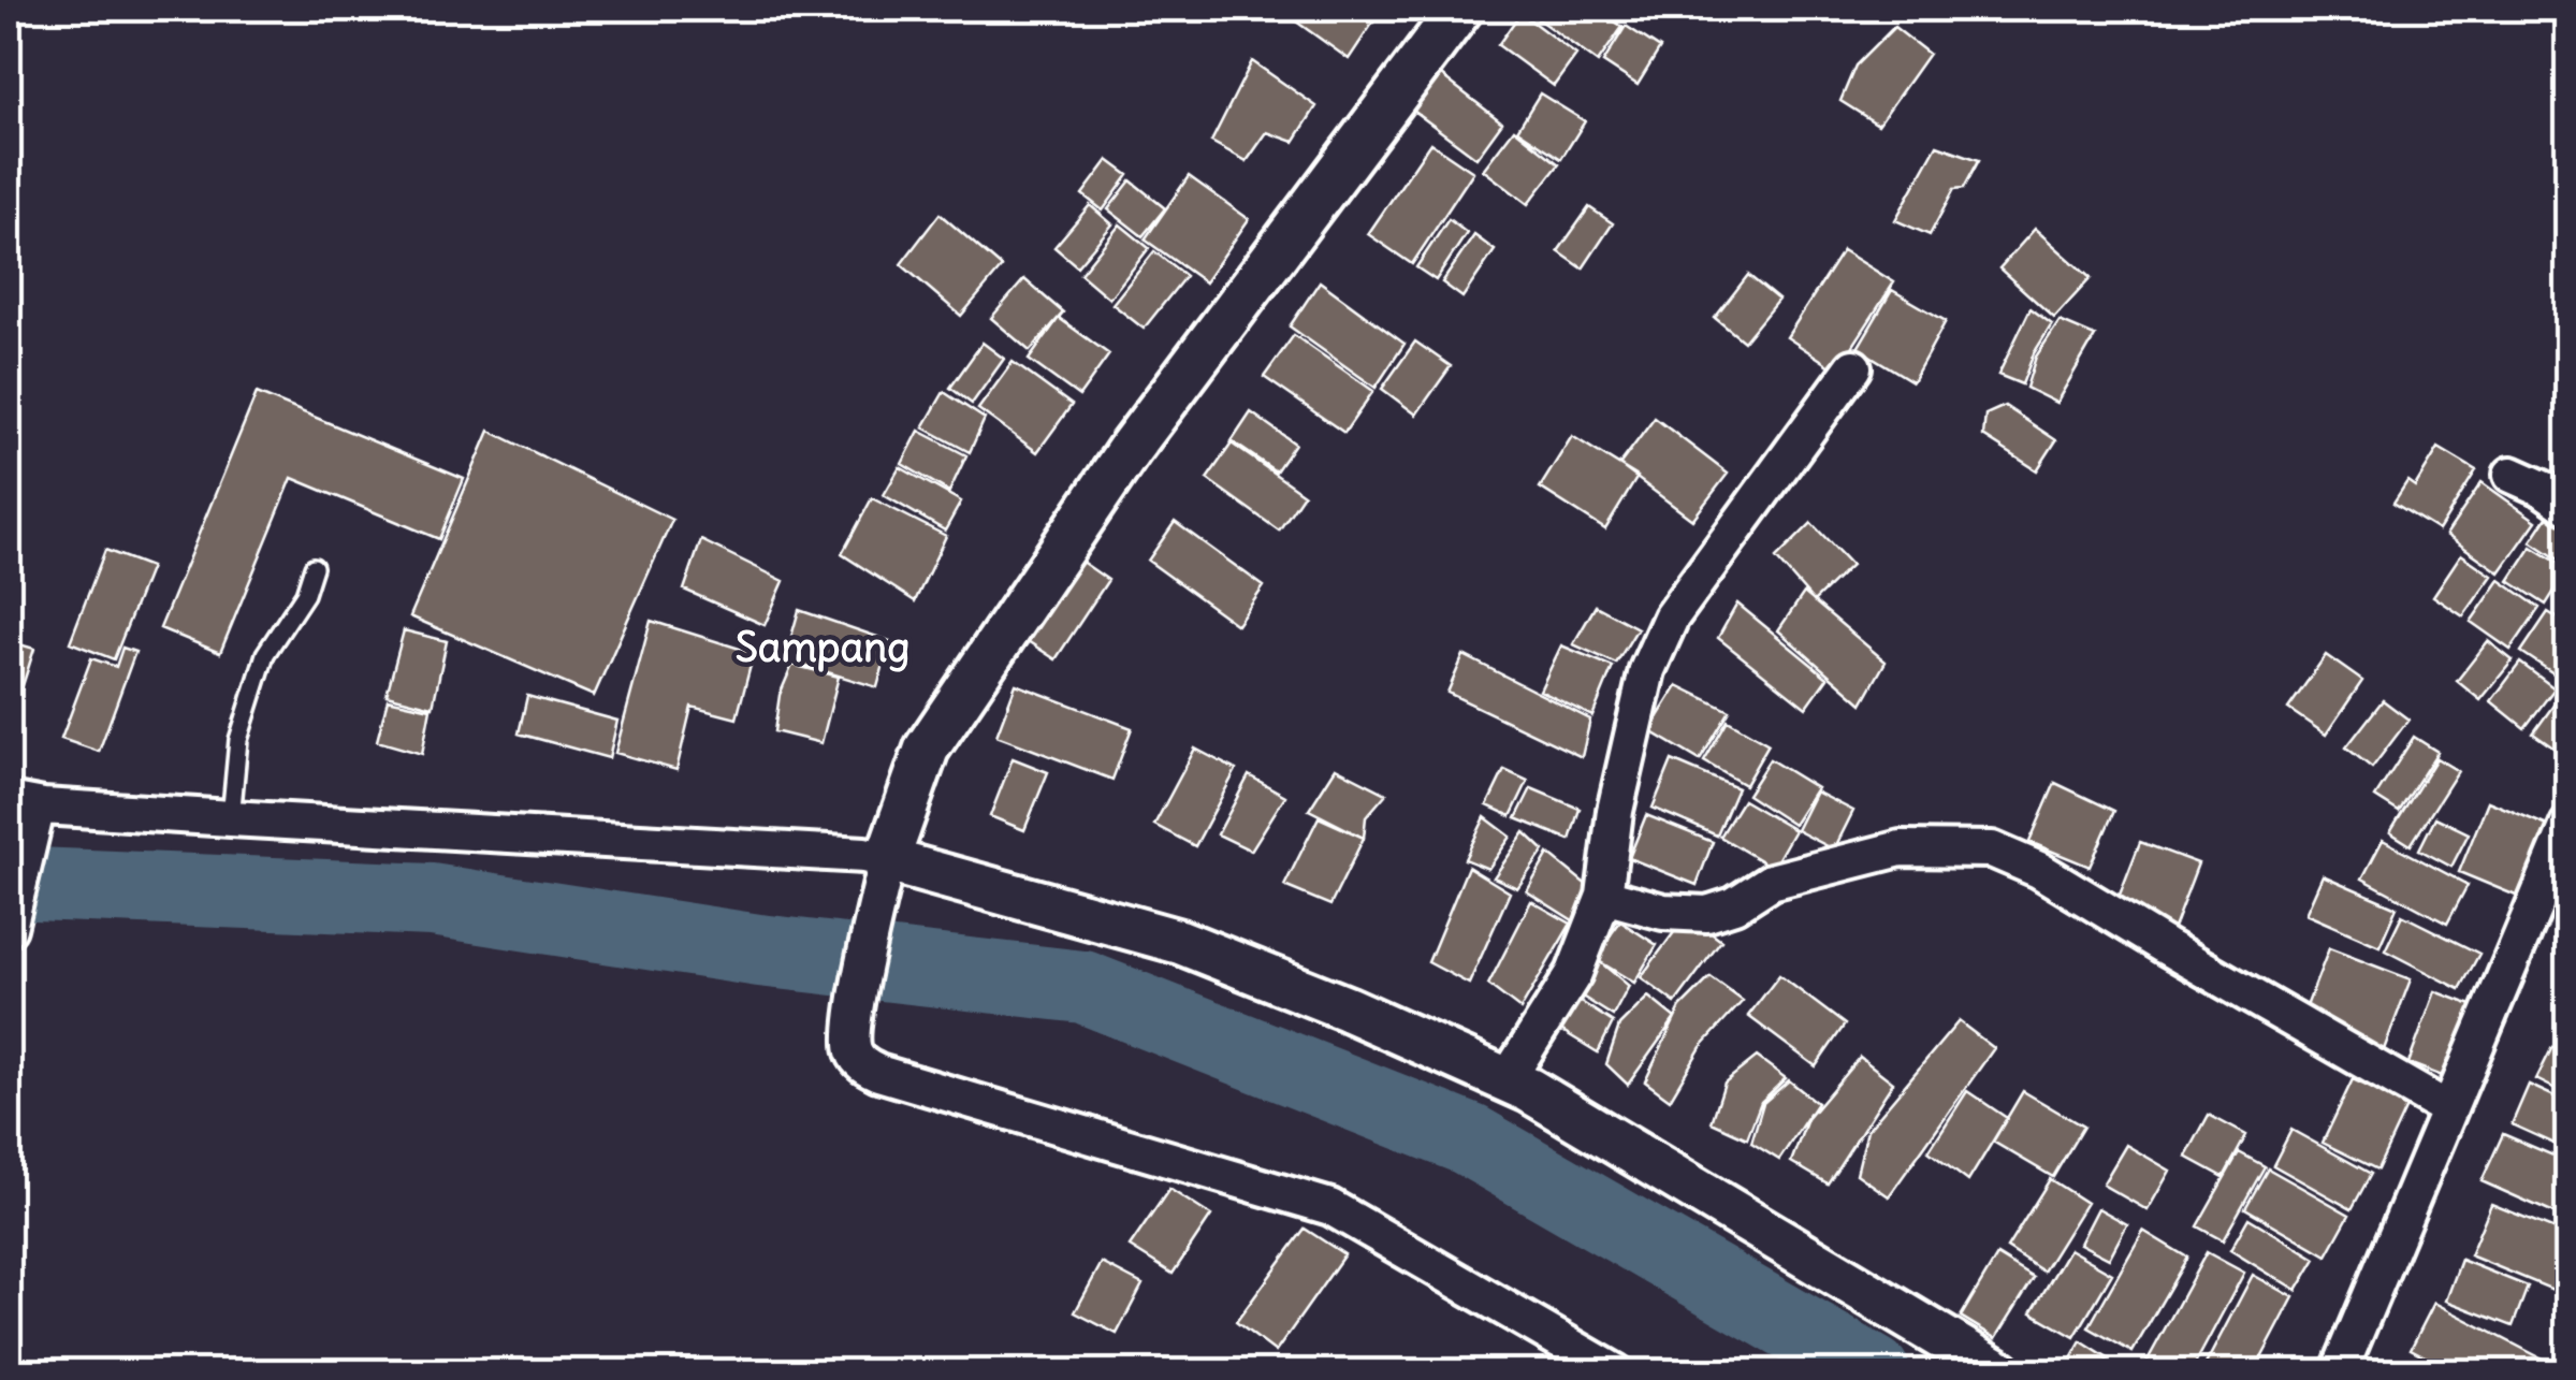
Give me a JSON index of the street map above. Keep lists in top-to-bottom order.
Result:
{
  "districts": ["Sampang"]
}
